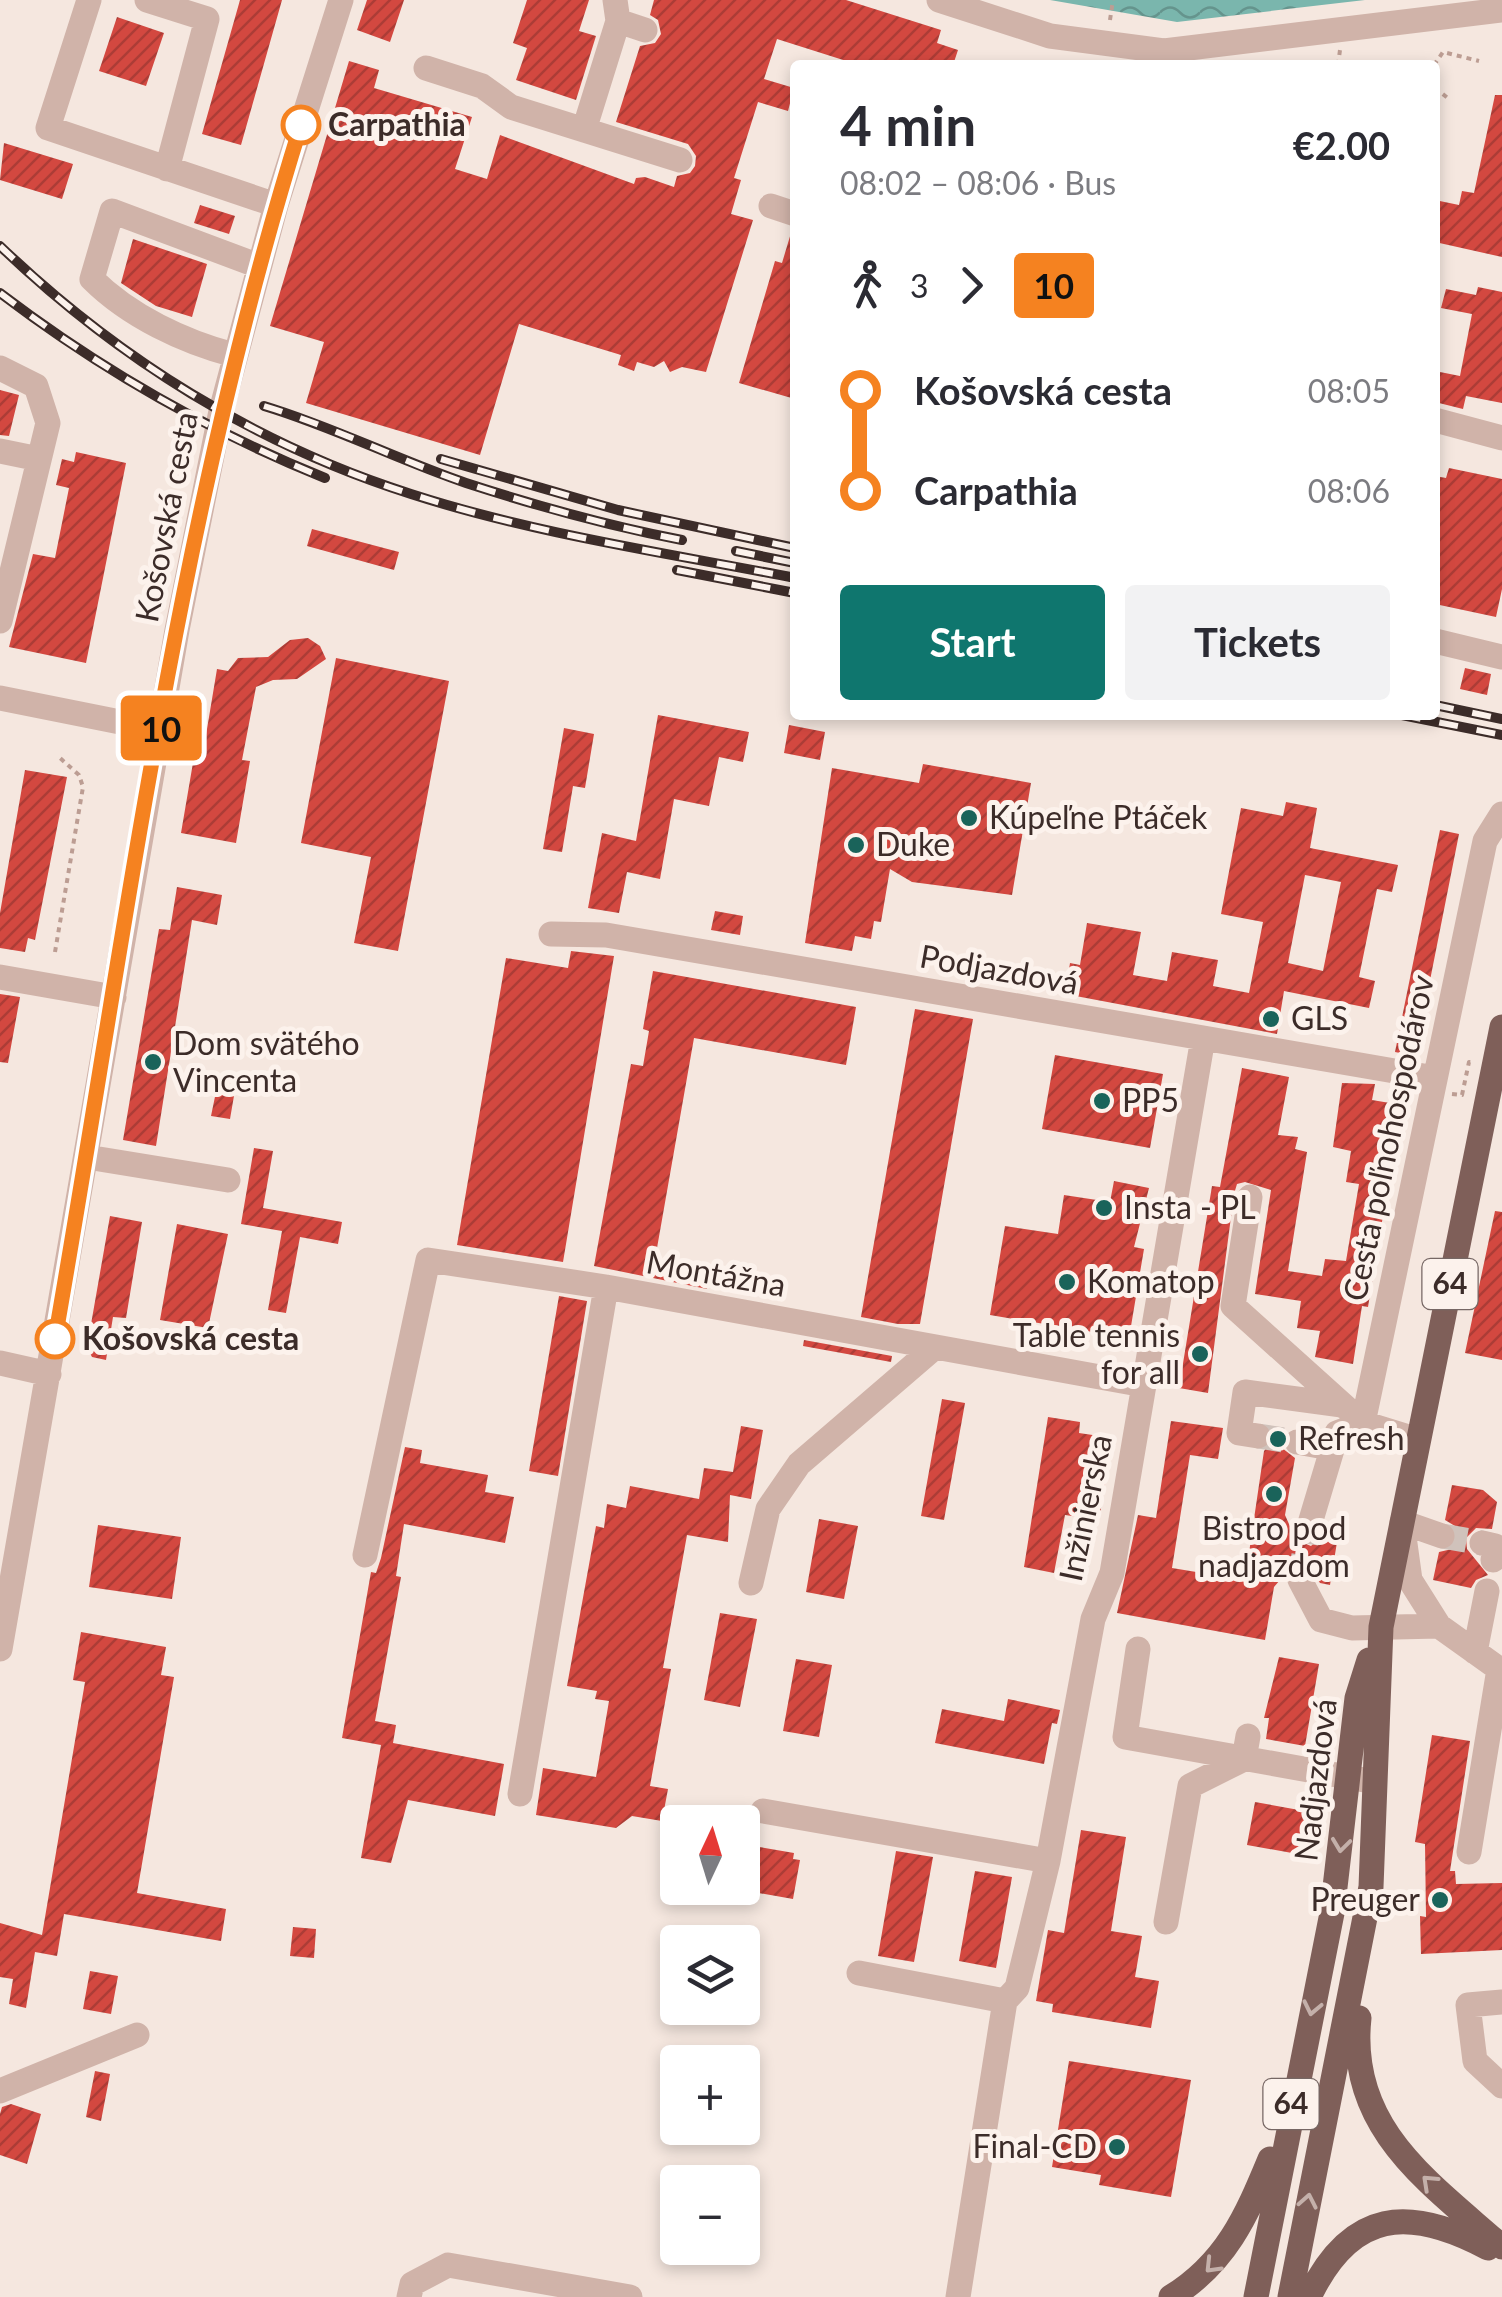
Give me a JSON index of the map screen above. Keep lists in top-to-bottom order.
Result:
{
  "streets": {
    "main road": ["64", "Nadjazdová"],
    "street": [
      "Košovská cesta",
      "Podjazdová",
      "Cesta poľnohospodárov",
      "Montážna",
      "Inžinierska"
    ]
  },
  "crossings": [
    ["Podjazdová", "Cesta poľnohospodárov"],
    ["Podjazdová", "Inžinierska"],
    ["Montážna", "Inžinierska"]
  ],
  "places": [
    "Carpathia",
    "Kúpeľne Ptáček",
    "Duke",
    "GLS",
    "Dom svätého Vincenta",
    "PP5",
    "Insta - PL",
    "Komatop",
    "Košovská cesta",
    "Table tennis for all",
    "Refresh",
    "Bistro pod nadjazdom",
    "Preuger",
    "Final-CD"
  ],
  "lines": ["bus line 10"],
  "north": "top",
  "page": {
    "on_map": "10",
    "heading": ["4 min", "08:02 – 08:06 · Bus", "€2.00"],
    "legs": ["3", "10"],
    "list": [
      {
        "name": "Košovská cesta",
        "value": "08:05"
      },
      {
        "name": "Carpathia",
        "value": "08:06"
      }
    ],
    "buttons": ["Start", "Tickets"],
    "map_buttons": ["+", "−"]
  }
}
